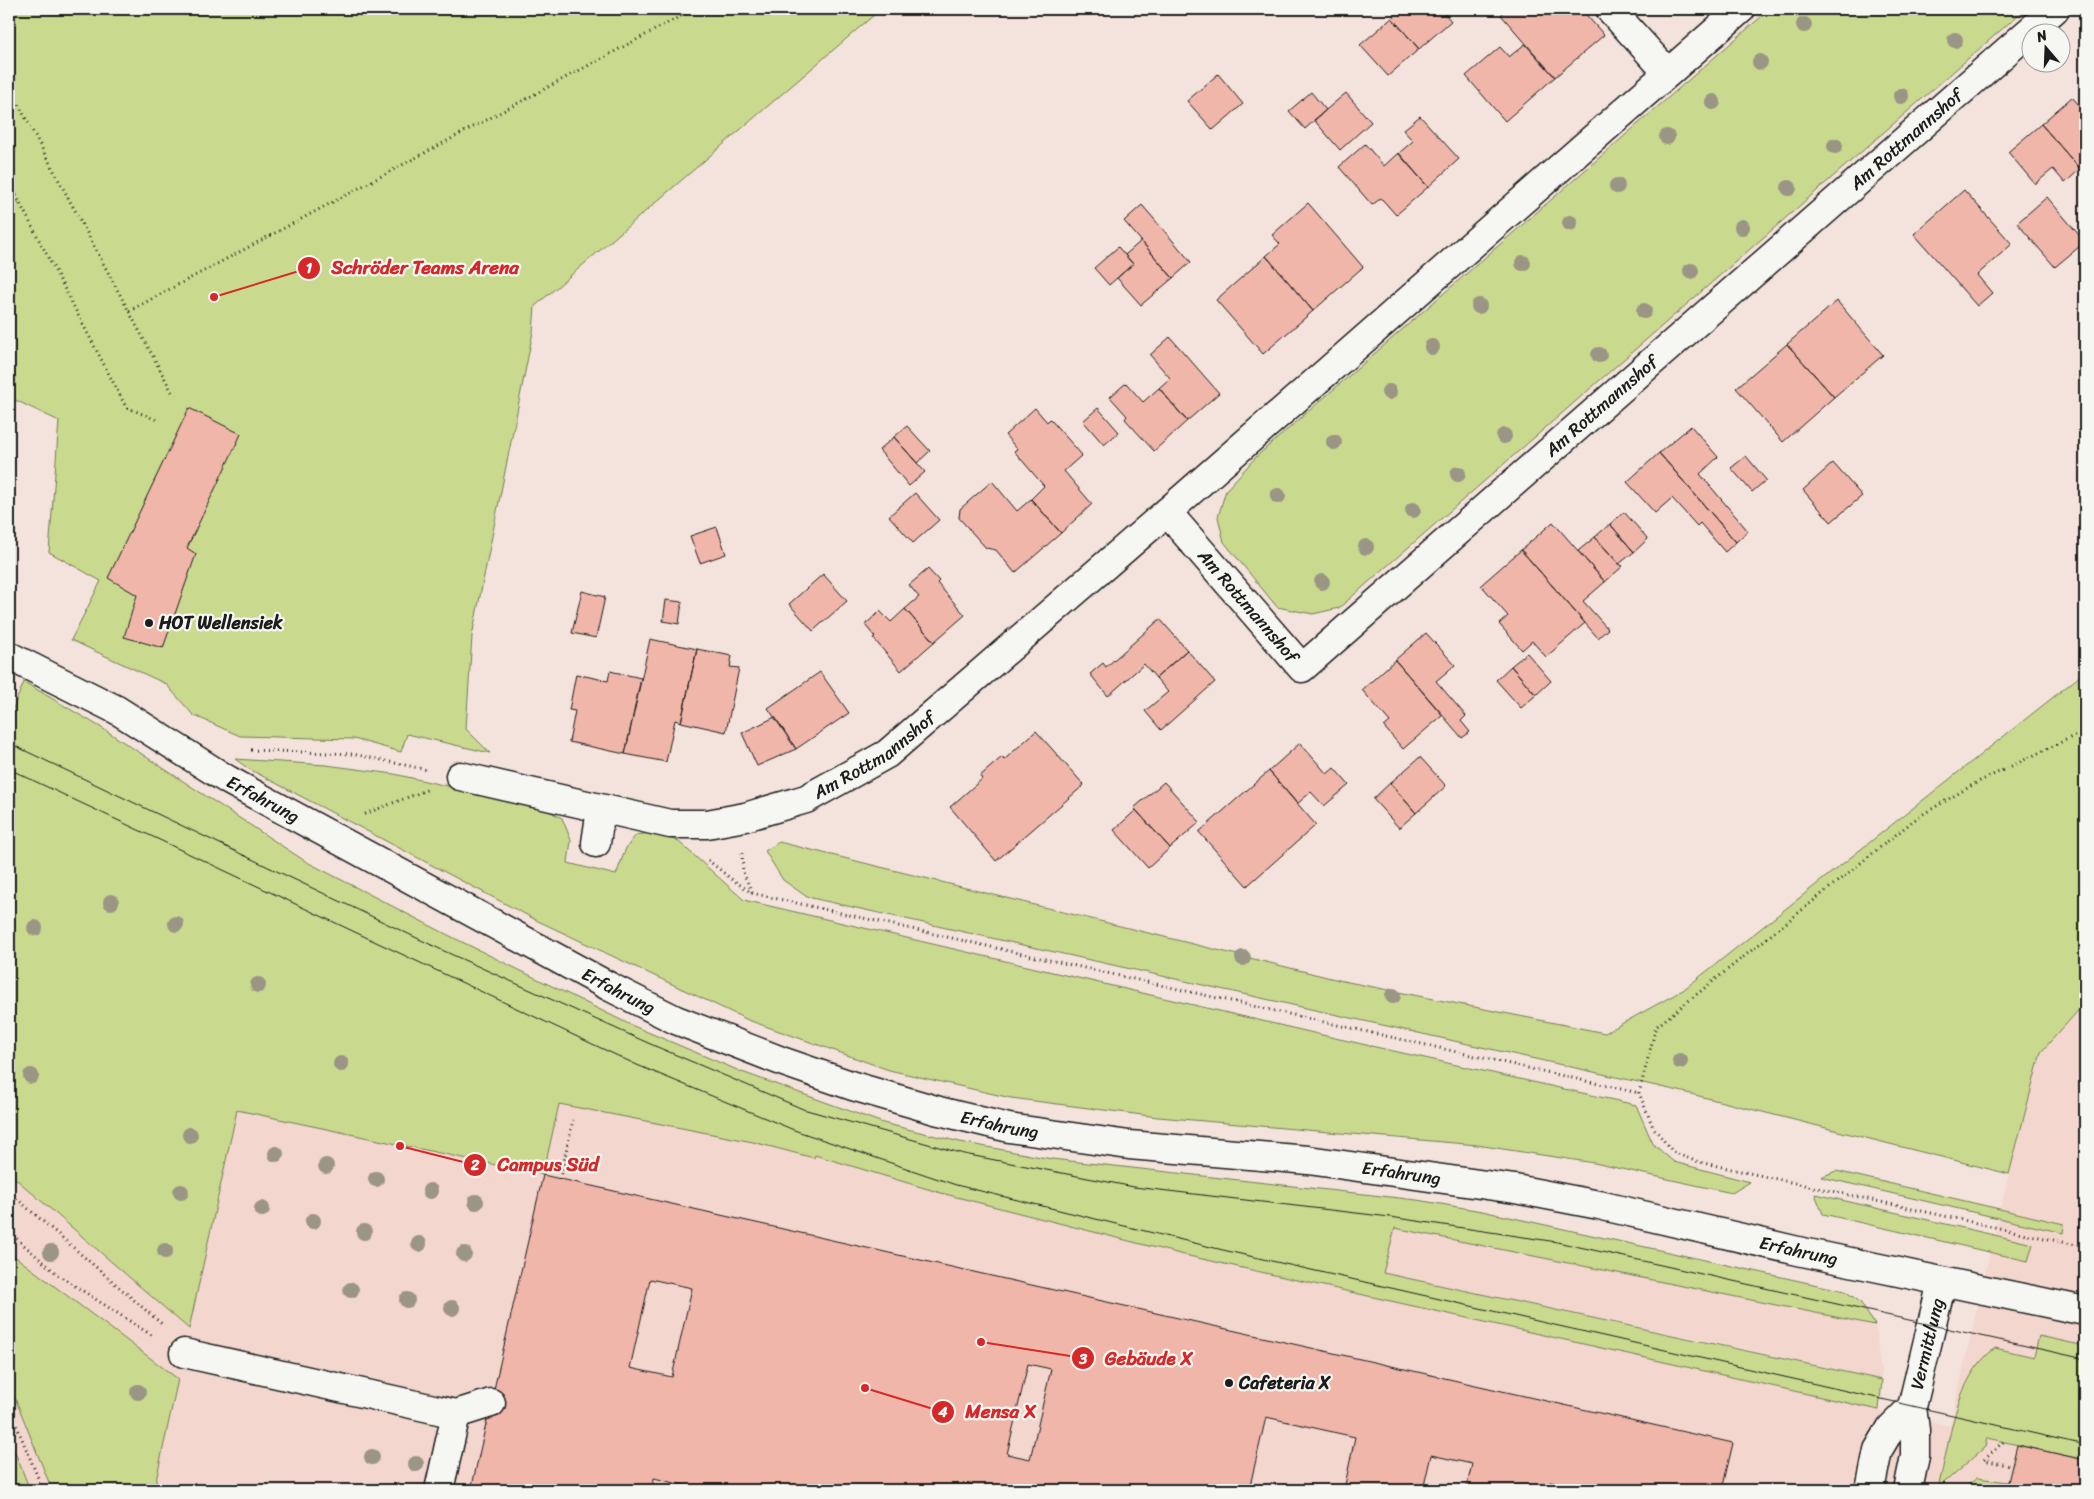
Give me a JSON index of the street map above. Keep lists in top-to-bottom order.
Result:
{
  "streets": {
    "street": ["Am Rottmannshof", "Erfahrung", "Vermittlung"]
  },
  "crossings": [
    ["Erfahrung", "Vermittlung"]
  ],
  "places": [
    "Schröder Teams Arena",
    "HOT Wellensiek",
    "Campus Süd",
    "Gebäude X",
    "Cafeteria X",
    "Mensa X"
  ],
  "north": "top"
}
